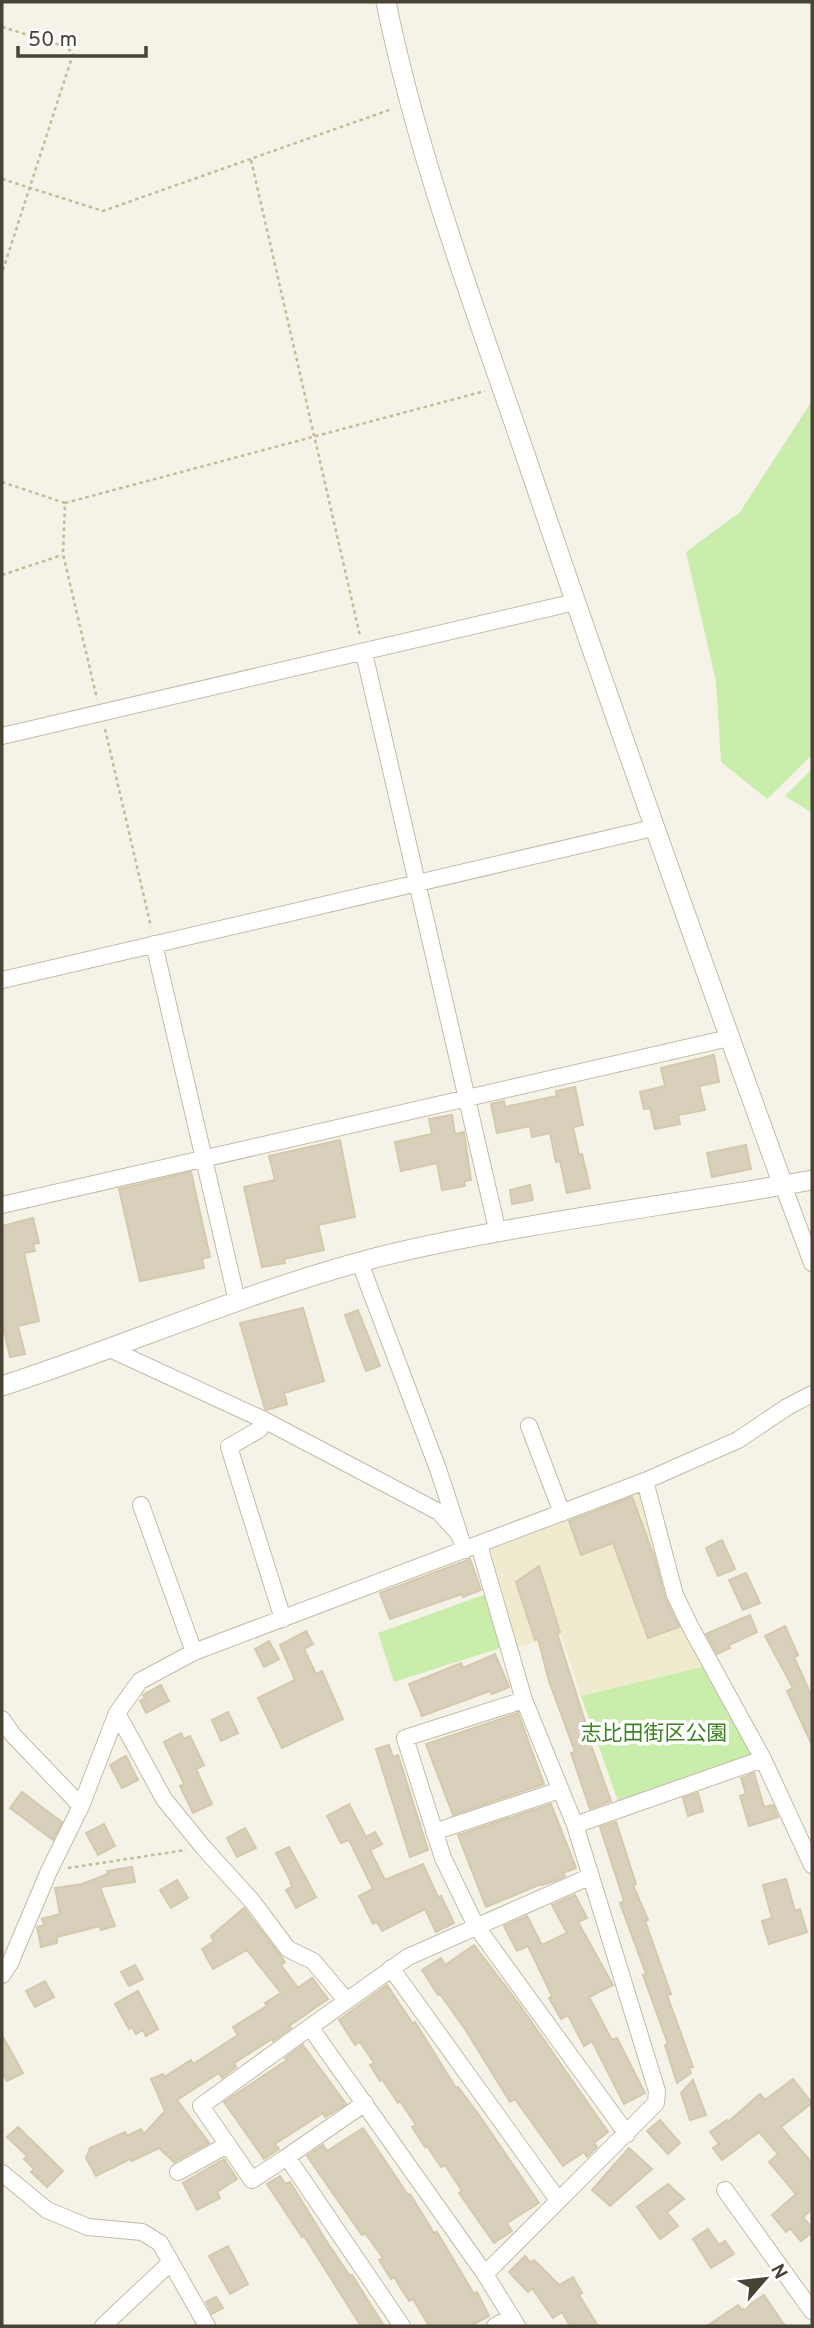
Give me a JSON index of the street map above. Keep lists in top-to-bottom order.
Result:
{
  "parks": ["志比田街区公園"],
  "scale_bar": "50 m",
  "north": "top right"
}
